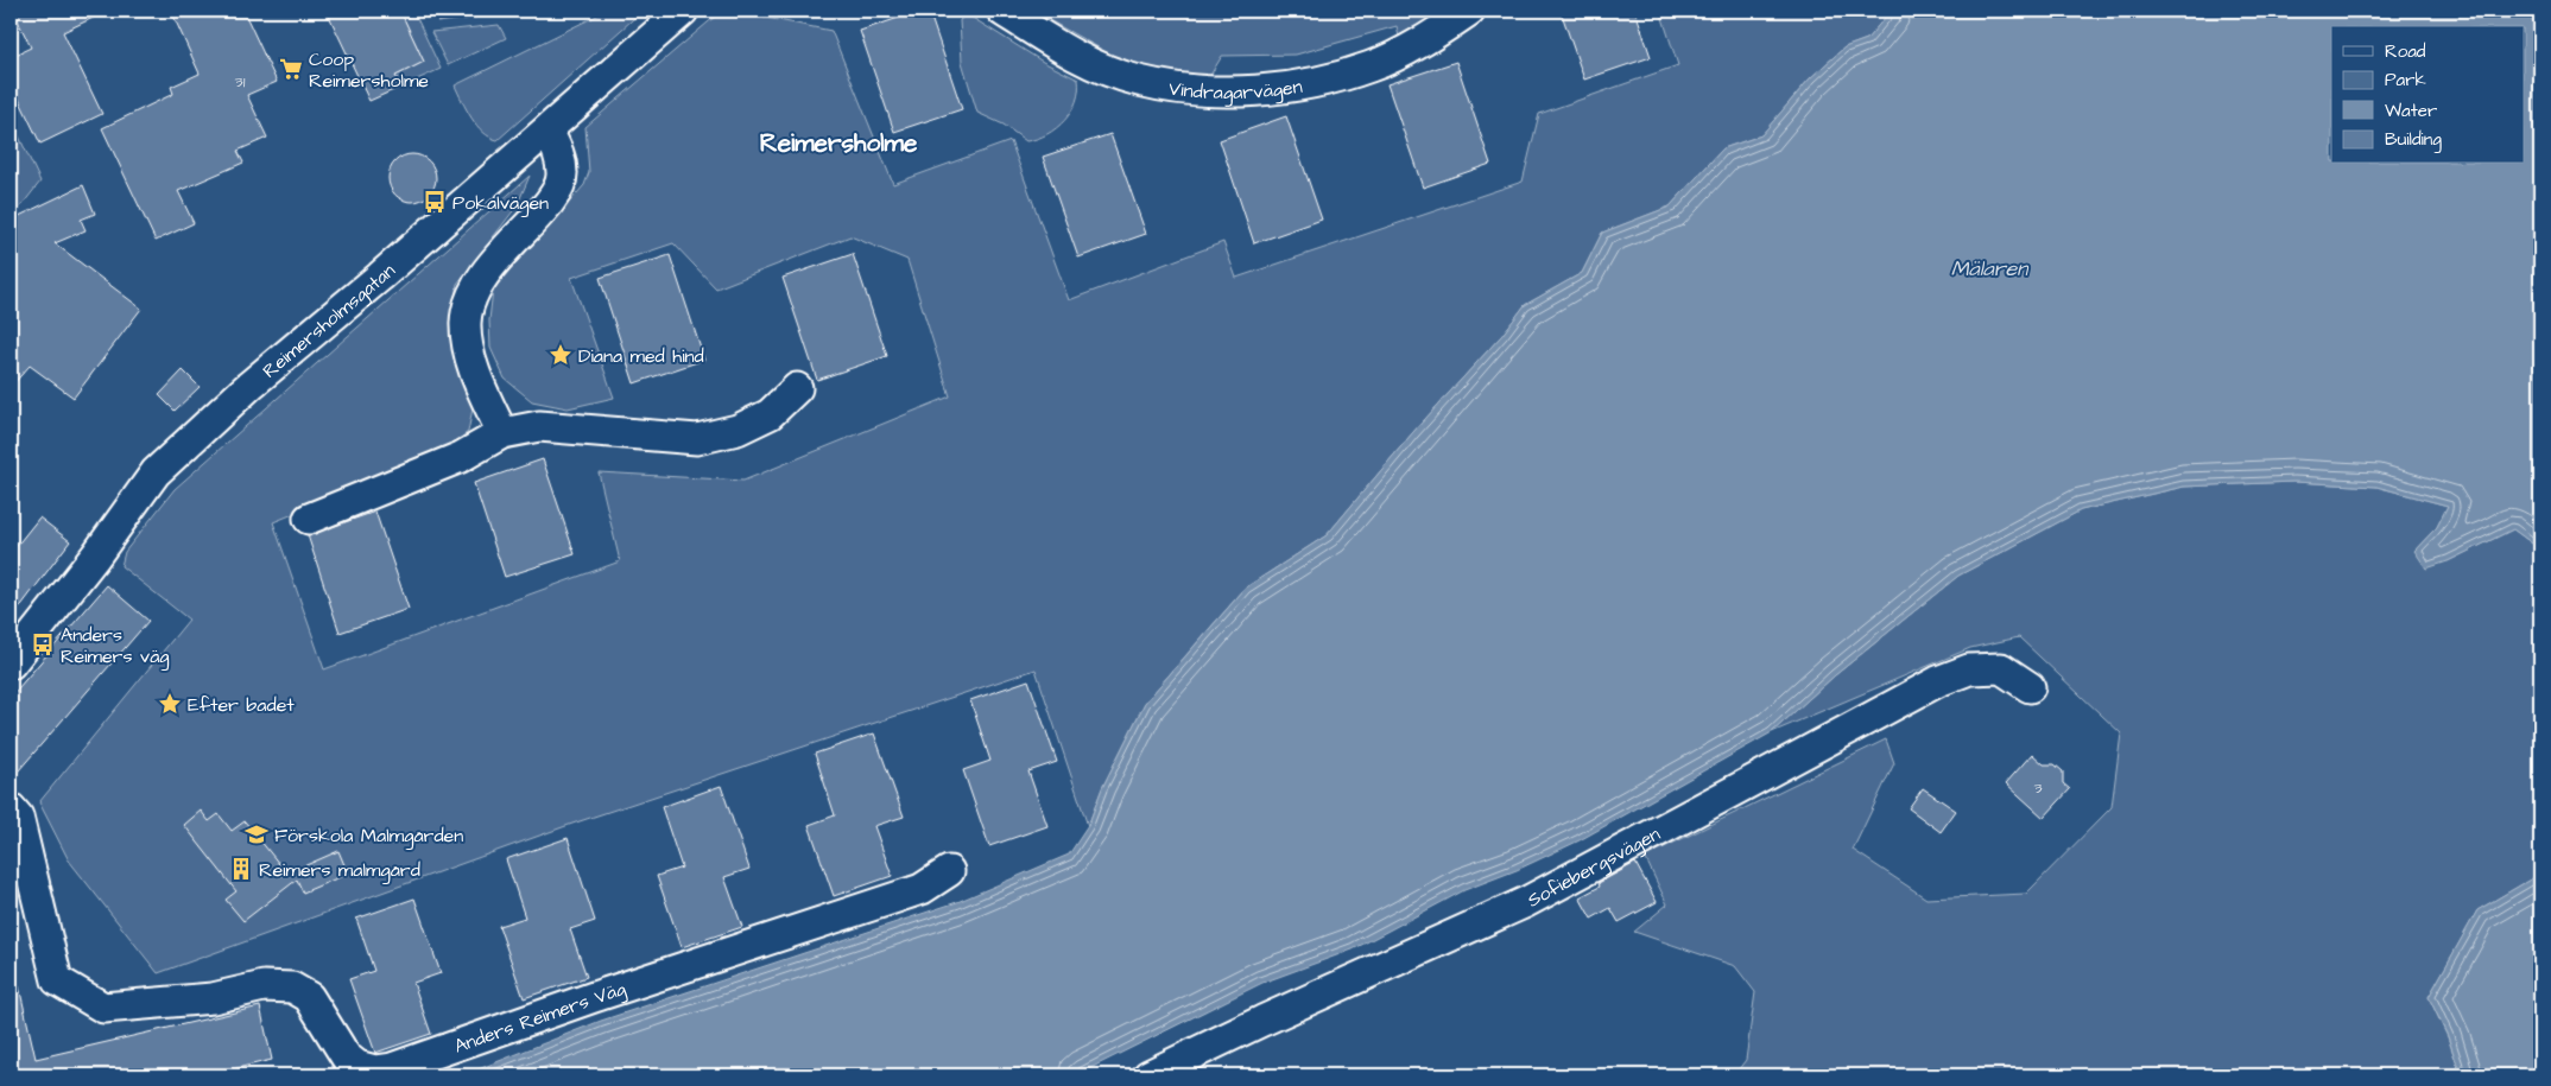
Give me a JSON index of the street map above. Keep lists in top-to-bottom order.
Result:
{
  "streets": {
    "street": [
      "Vindragarvägen",
      "Reimersholmsgatan",
      "Sofiebergsvägen",
      "Anders Reimers Väg"
    ]
  },
  "districts": ["Reimersholme"],
  "water": ["Mälaren"],
  "places": {
    "supermarket": ["Coop Reimersholme"],
    "bus stop": ["Pokalvägen", "Anders Reimers väg"],
    "place": ["Diana med hind", "Efter badet"],
    "school or university": ["Förskola Malmgården"],
    "building": ["Reimers malmgård"]
  },
  "house_numbers": ["31", "3"],
  "legend": [
    "Road",
    "Park",
    "Water",
    "Building"
  ]
}
